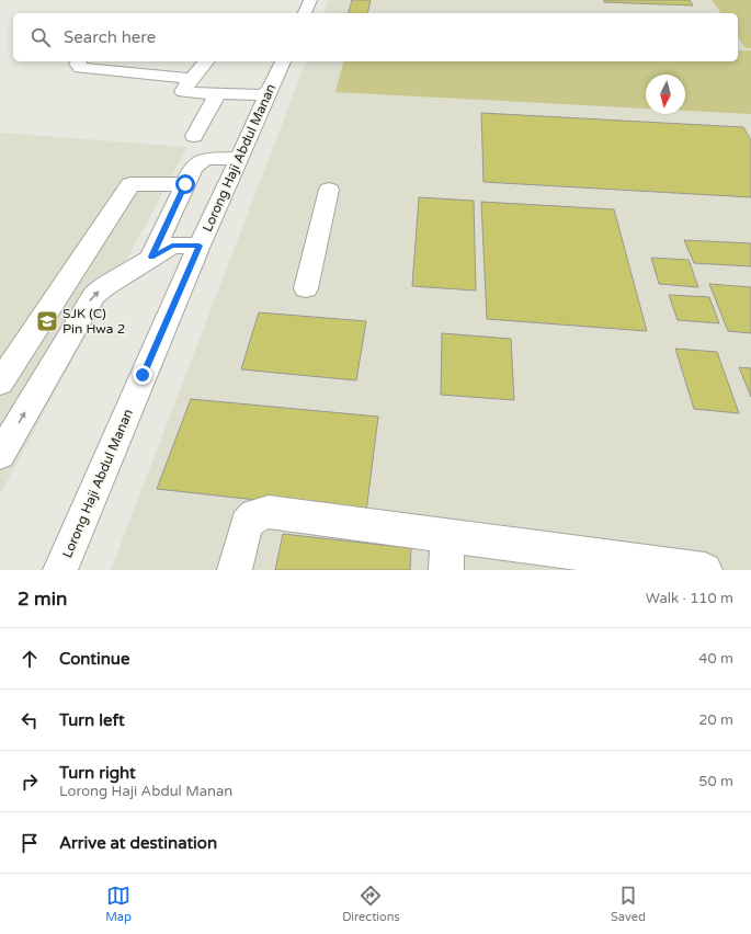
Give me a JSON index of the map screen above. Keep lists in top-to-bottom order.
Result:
{
  "streets": {
    "street": ["Lorong Haji Abdul Manan"]
  },
  "places": {
    "school or university": ["SJK (C) Pin Hwa 2"]
  },
  "north": "bottom",
  "page": {
    "search": "Search here",
    "heading": ["2 min", "Walk · 110 m"],
    "list": [
      ["Continue", "40 m"],
      ["Turn left", "20 m"],
      ["Turn right", "Lorong Haji Abdul Manan", "50 m"],
      "Arrive at destination"
    ],
    "nav": ["Map", "Directions", "Saved"]
  }
}
